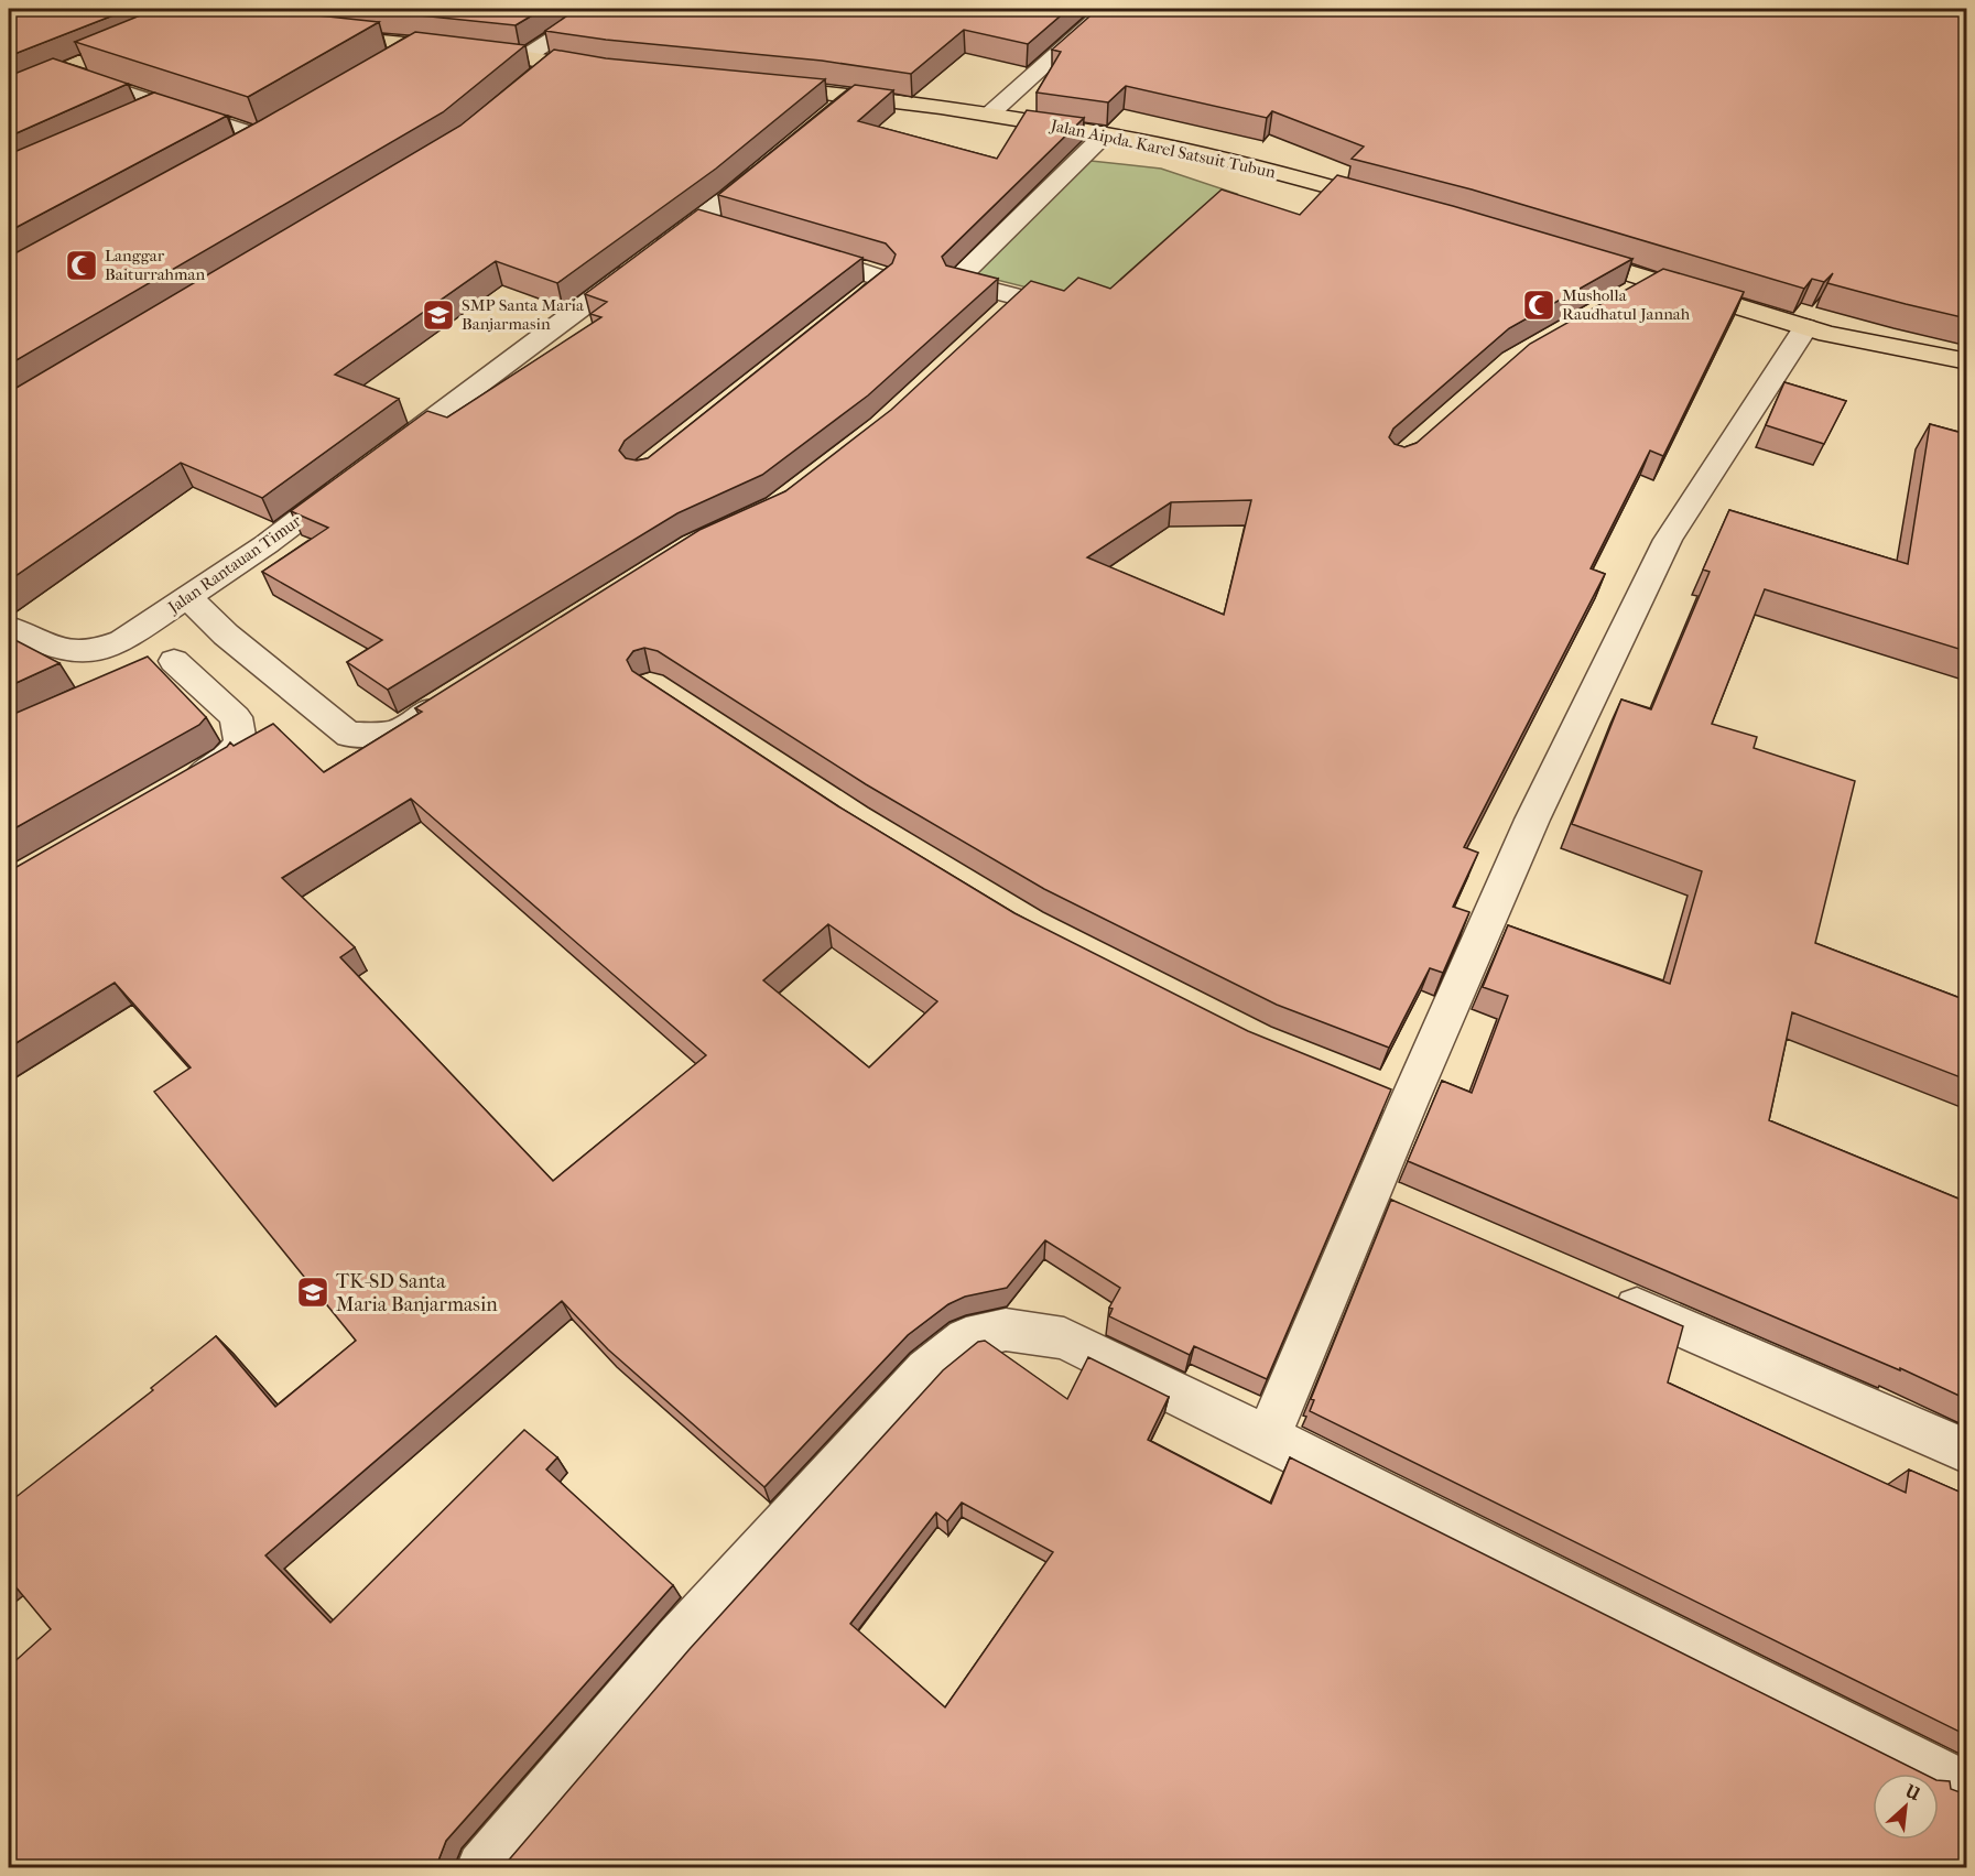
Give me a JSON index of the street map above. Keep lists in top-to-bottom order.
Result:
{
  "streets": {
    "main road": ["Jalan Aipda. Karel Satsuit Tubun"],
    "street": ["Jalan Rantauan Timur"]
  },
  "places": {
    "mosque": ["Langgar Baiturrahman", "Musholla Raudhatul Jannah"],
    "school or university": ["SMP Santa Maria Banjarmasin", "TK-SD Santa Maria Banjarmasin"]
  },
  "north": "top right"
}
